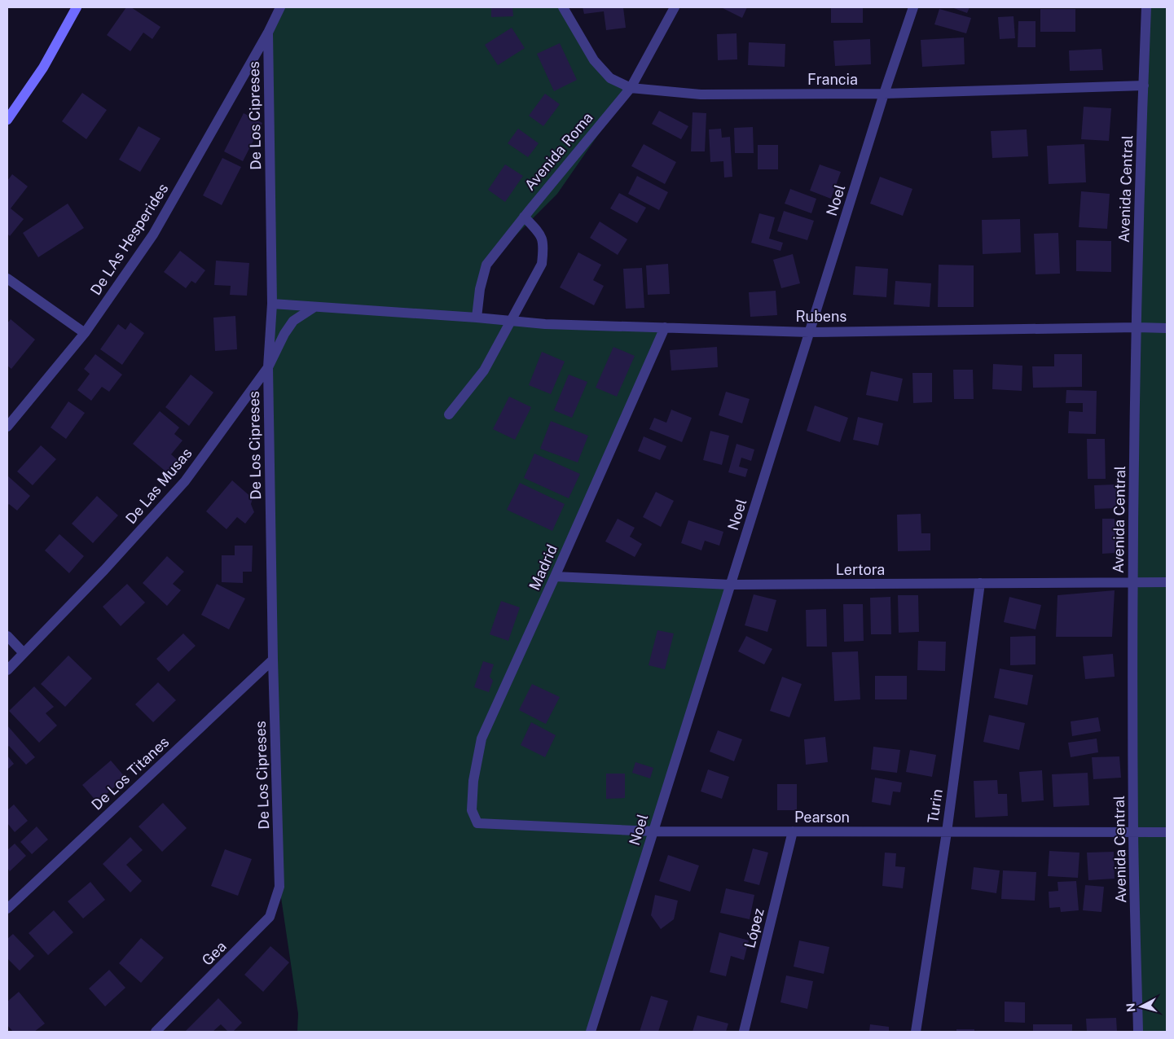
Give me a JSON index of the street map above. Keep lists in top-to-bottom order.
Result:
{
  "streets": {
    "street": [
      "Francia",
      "De Los Cipreses",
      "Avenida Roma",
      "Avenida Central",
      "Noel",
      "De LAs Hesperides",
      "Rubens",
      "De Las Musas",
      "Madrid",
      "Lertora",
      "De Los Titanes",
      "Turin",
      "Pearson",
      "López",
      "Gea"
    ]
  },
  "crossings": [
    ["Francia", "Avenida Roma"],
    ["Francia", "Avenida Central"],
    ["Francia", "Noel"],
    ["De Los Cipreses", "De LAs Hesperides"],
    ["De Los Cipreses", "Rubens"],
    ["De Los Cipreses", "De Las Musas"],
    ["De Los Cipreses", "De Los Titanes"],
    ["De Los Cipreses", "Gea"],
    ["Avenida Roma", "Rubens"],
    ["Avenida Central", "Rubens"],
    ["Avenida Central", "Lertora"],
    ["Avenida Central", "Pearson"],
    ["Noel", "Rubens"],
    ["Noel", "Lertora"],
    ["Noel", "Pearson"],
    ["Rubens", "De Las Musas"],
    ["Rubens", "Madrid"],
    ["Madrid", "Lertora"],
    ["Madrid", "Pearson"],
    ["Lertora", "Turin"],
    ["Turin", "Pearson"],
    ["Pearson", "López"]
  ],
  "north": "left"
}
